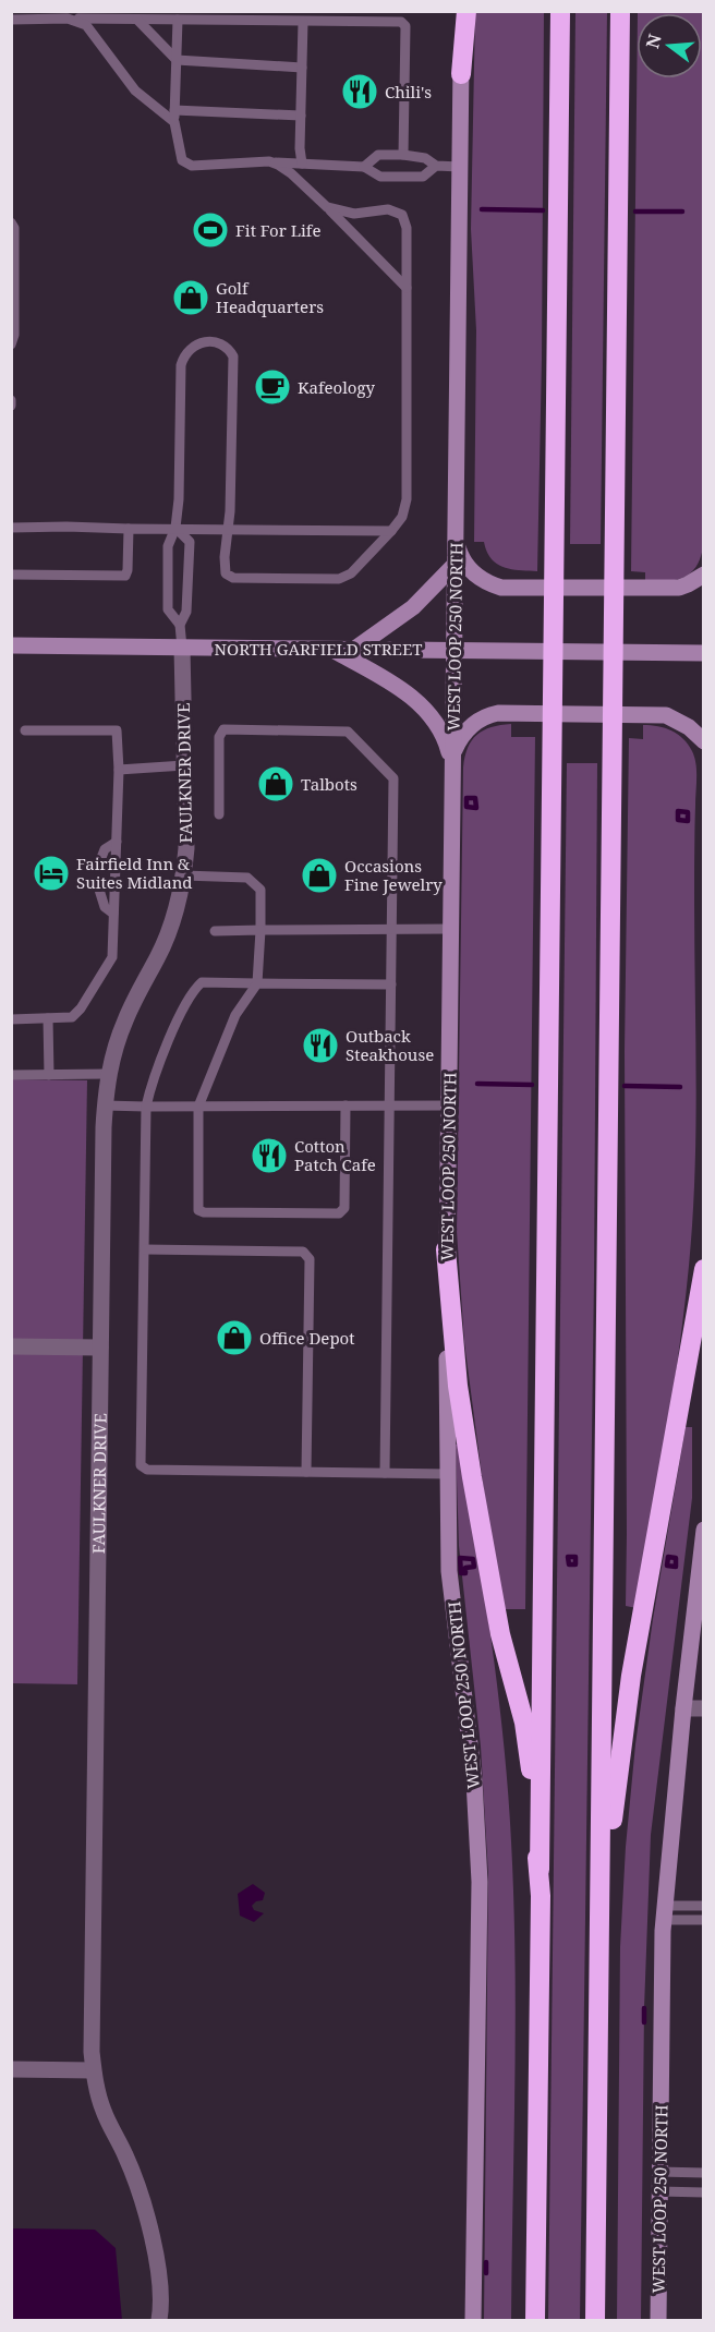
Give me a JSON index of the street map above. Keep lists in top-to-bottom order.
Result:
{
  "streets": {
    "main road": ["WEST LOOP 250 NORTH", "NORTH GARFIELD STREET"],
    "street": ["FAULKNER DRIVE"]
  },
  "crossings": [
    ["WEST LOOP 250 NORTH", "NORTH GARFIELD STREET"],
    ["NORTH GARFIELD STREET", "FAULKNER DRIVE"]
  ],
  "places": {
    "restaurant": ["Chili's", "Outback Steakhouse", "Cotton Patch Cafe"],
    "sports": ["Fit For Life"],
    "shop": [
      "Golf Headquarters",
      "Talbots",
      "Occasions Fine Jewelry",
      "Office Depot"
    ],
    "cafe": ["Kafeology"],
    "hotel": ["Fairfield Inn & Suites Midland"]
  },
  "north": "left"
}
